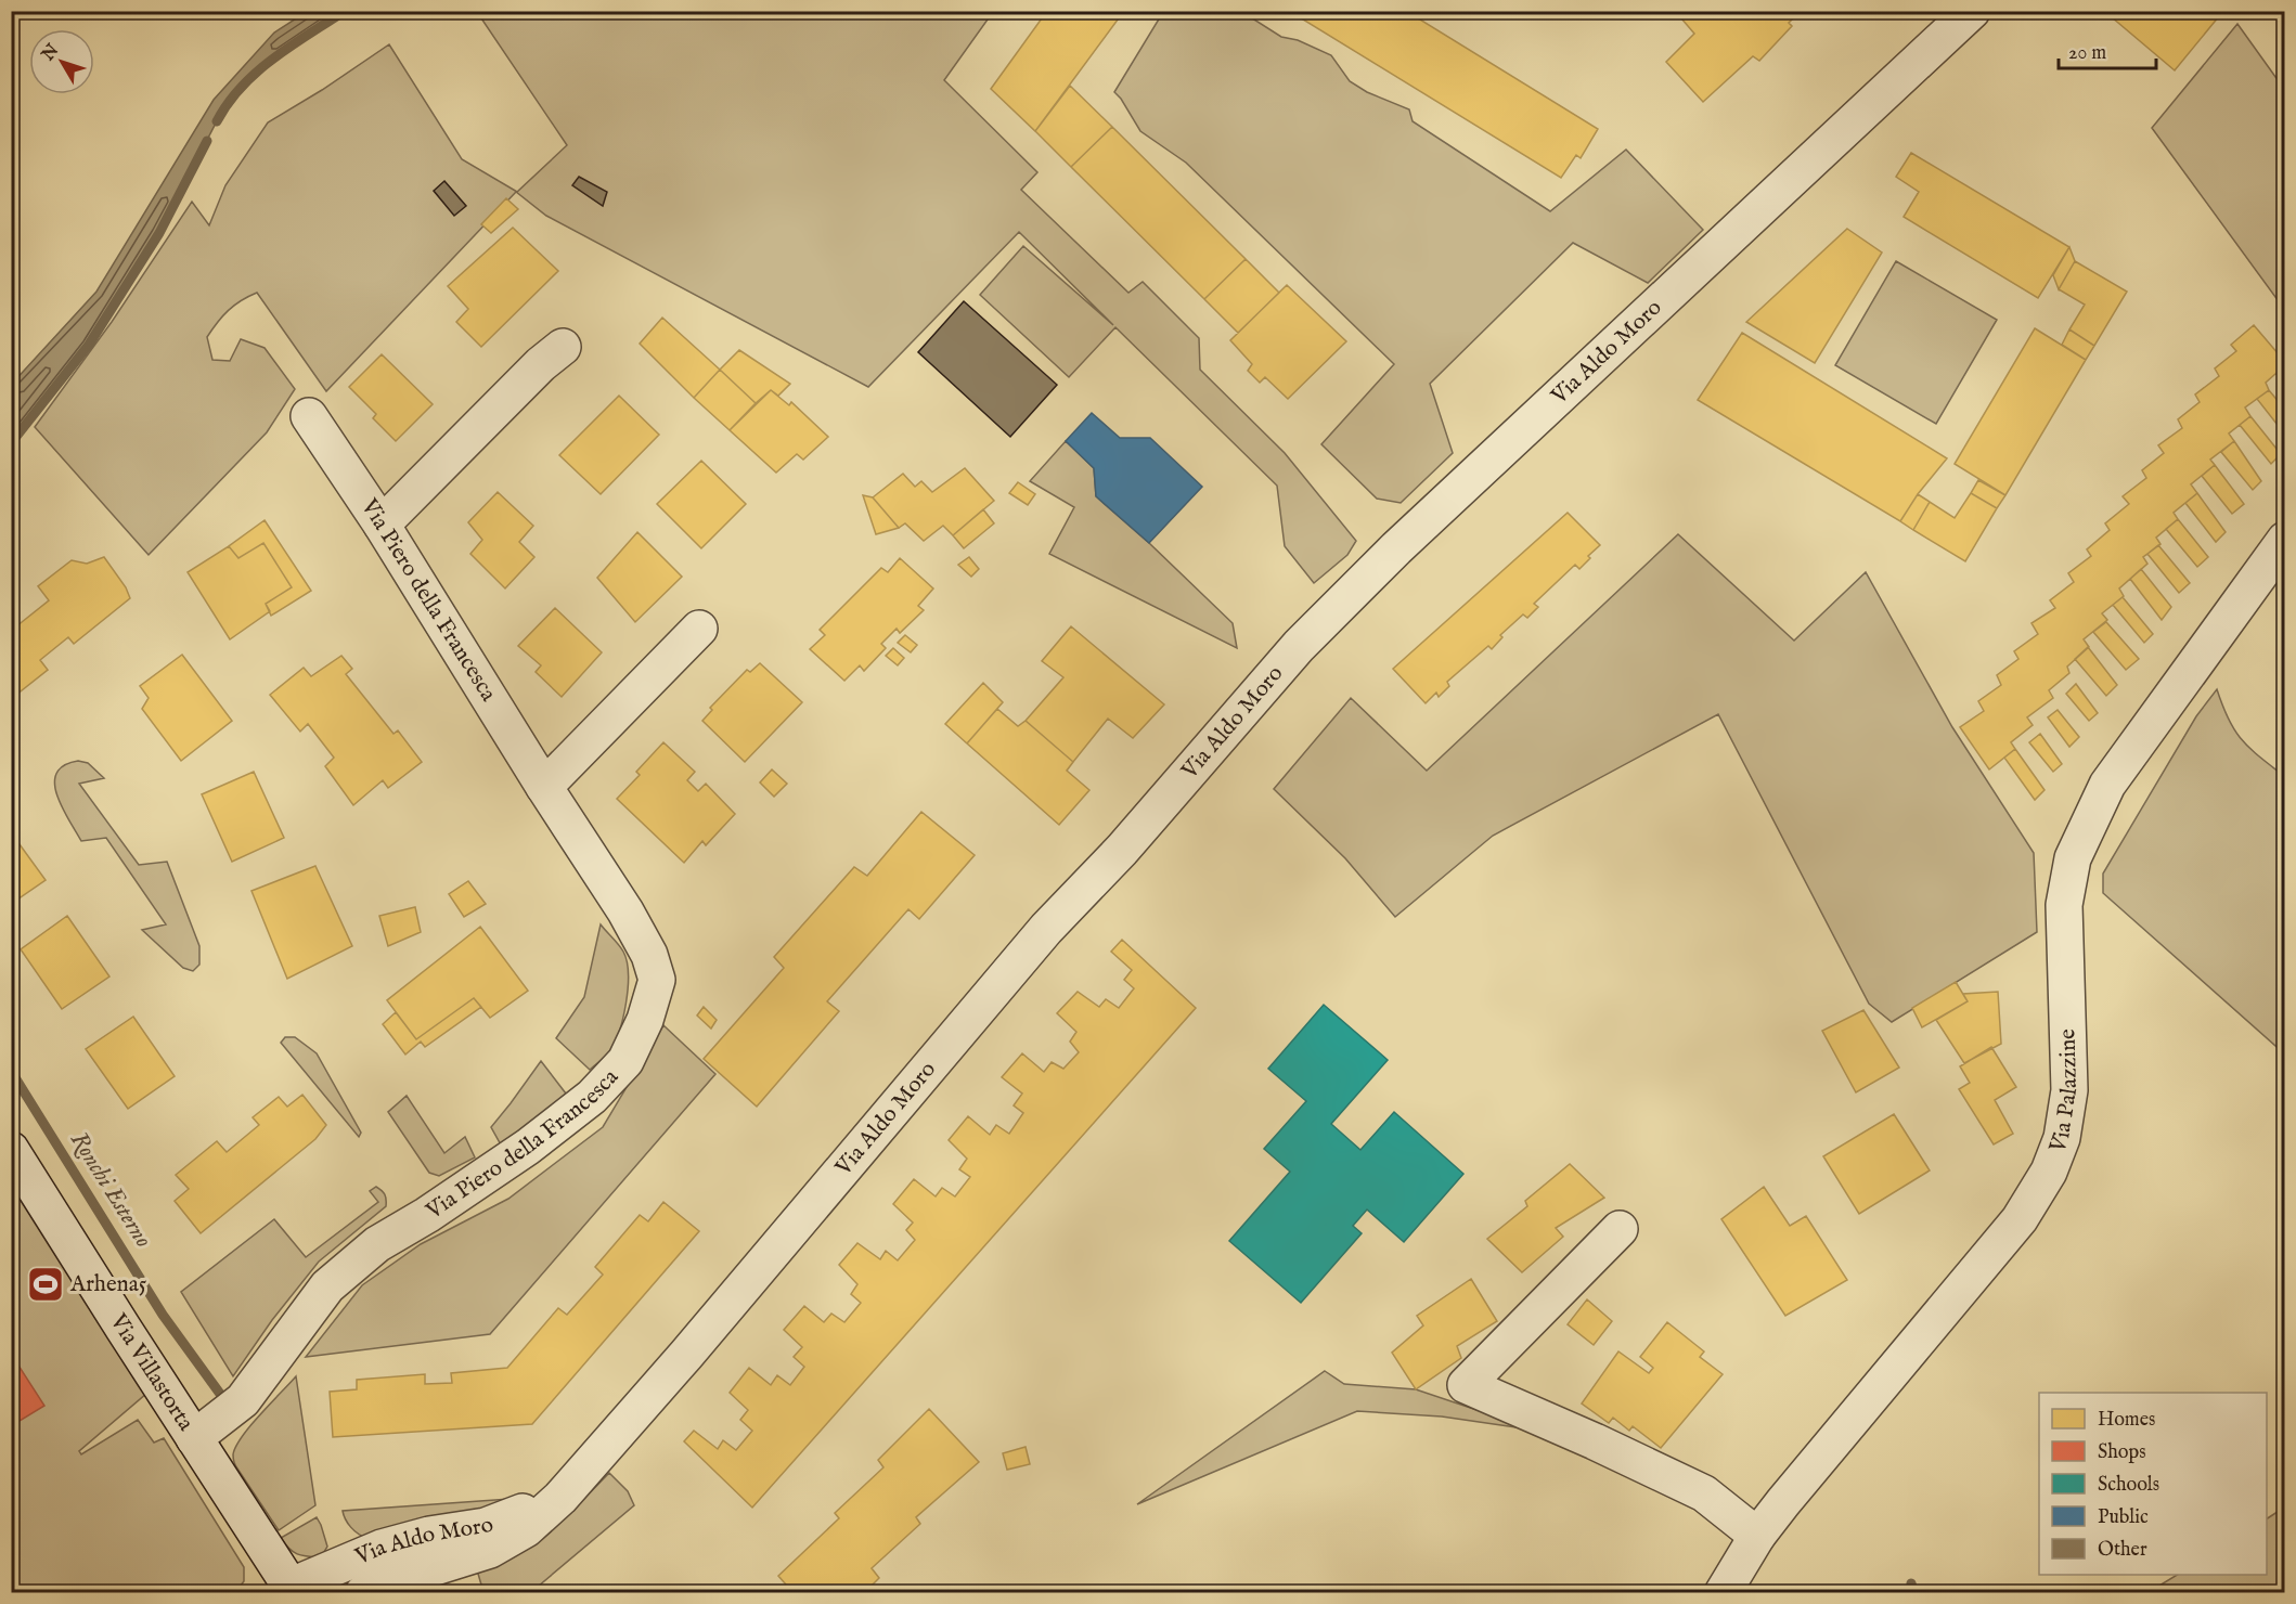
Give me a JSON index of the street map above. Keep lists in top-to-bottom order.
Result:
{
  "streets": {
    "street": [
      "Via Aldo Moro",
      "Via Piero della Francesca",
      "Via Palazzine",
      "Via Villastorta"
    ]
  },
  "crossings": [
    ["Via Aldo Moro", "Via Villastorta"],
    ["Via Piero della Francesca", "Via Villastorta"]
  ],
  "water": ["Ronchi Esterno"],
  "places": {
    "sports": ["Arhena5"]
  },
  "legend": [
    "Homes",
    "Shops",
    "Schools",
    "Public",
    "Other"
  ],
  "scale_bar": "20 m",
  "north": "top left"
}
